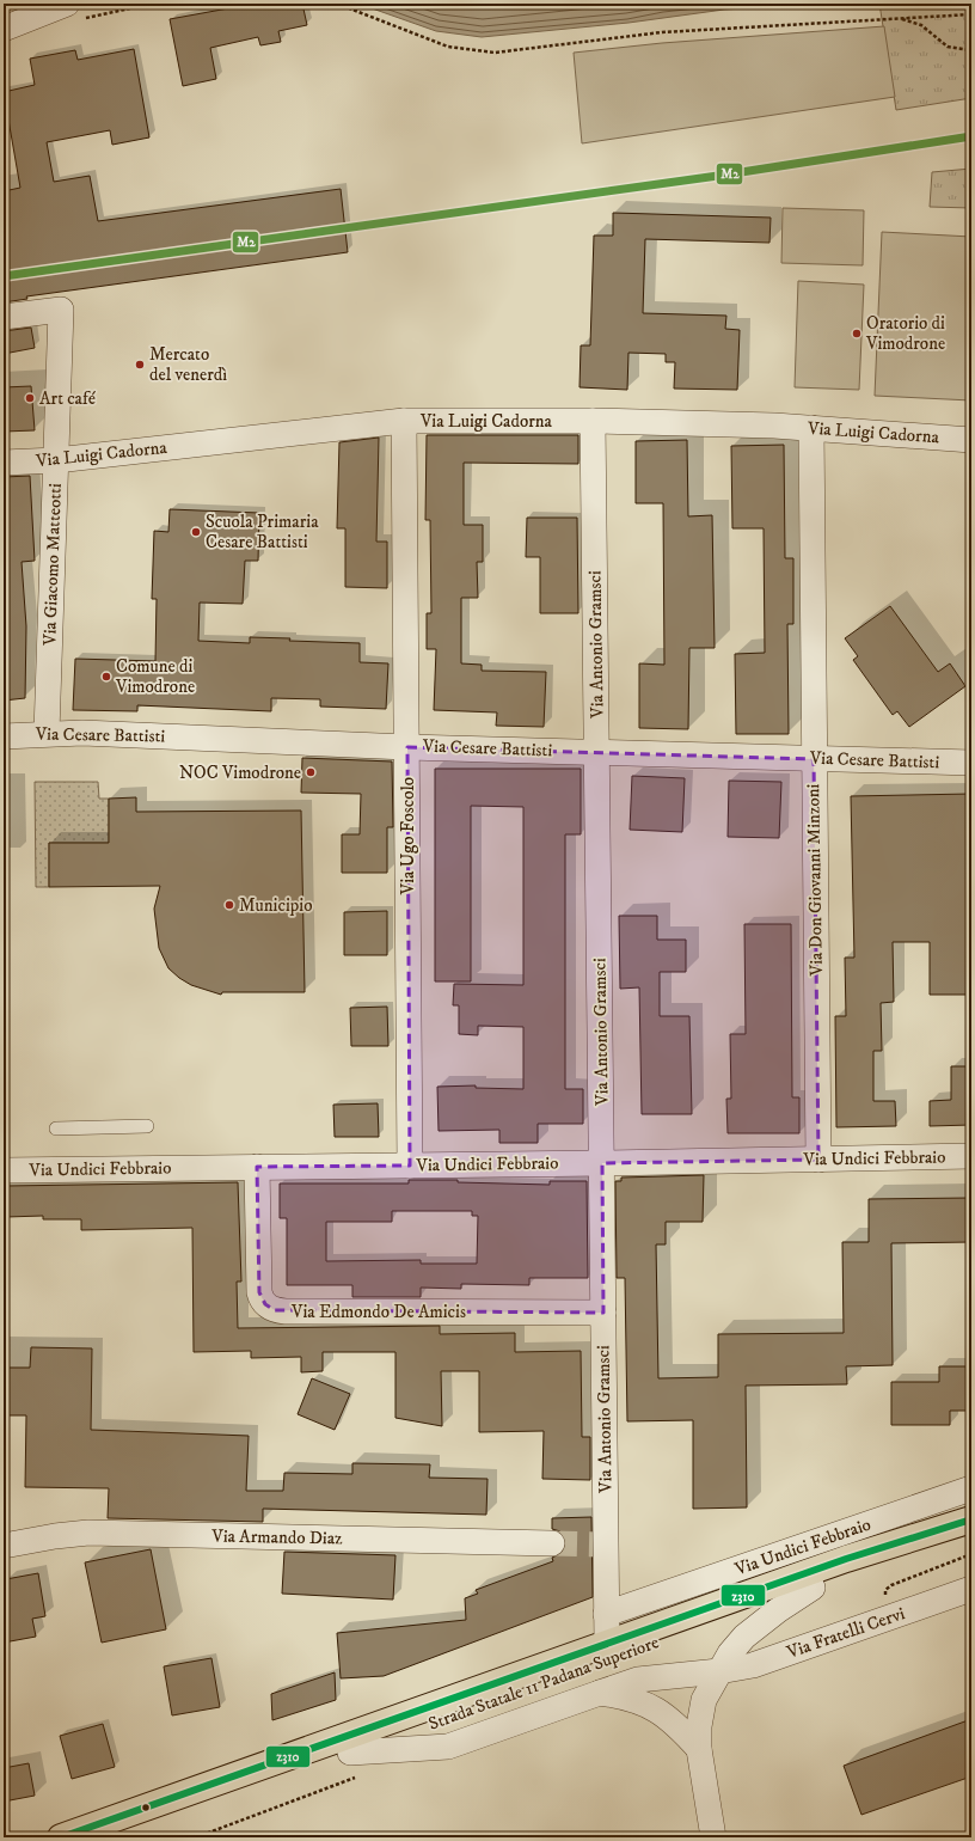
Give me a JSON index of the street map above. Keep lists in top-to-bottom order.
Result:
{
  "streets": {
    "main road": ["Strada Statale 11 Padana Superiore"],
    "street": [
      "Via Luigi Cadorna",
      "Via Giacomo Matteotti",
      "Via Antonio Gramsci",
      "Via Cesare Battisti",
      "Via Ugo Foscolo",
      "Via Don Giovanni Minzoni",
      "Via Undici Febbraio",
      "Via Edmondo De Amicis",
      "Via Armando Diaz",
      "Via Fratelli Cervi"
    ]
  },
  "crossings": [
    ["Via Luigi Cadorna", "Via Giacomo Matteotti"],
    ["Via Luigi Cadorna", "Via Antonio Gramsci"],
    ["Via Luigi Cadorna", "Via Ugo Foscolo"],
    ["Via Luigi Cadorna", "Via Don Giovanni Minzoni"],
    ["Via Giacomo Matteotti", "Via Cesare Battisti"],
    ["Via Antonio Gramsci", "Via Cesare Battisti"],
    ["Via Antonio Gramsci", "Via Undici Febbraio"],
    ["Via Antonio Gramsci", "Via Edmondo De Amicis"],
    ["Via Antonio Gramsci", "Strada Statale 11 Padana Superiore"],
    ["Via Cesare Battisti", "Via Ugo Foscolo"],
    ["Via Cesare Battisti", "Via Don Giovanni Minzoni"],
    ["Via Ugo Foscolo", "Via Undici Febbraio"],
    ["Via Don Giovanni Minzoni", "Via Undici Febbraio"],
    ["Via Undici Febbraio", "Via Edmondo De Amicis"],
    ["Via Fratelli Cervi", "Strada Statale 11 Padana Superiore"]
  ],
  "places": [
    "Oratorio di Vimodrone",
    "Mercato del venerdì",
    "Art café",
    "Scuola Primaria Cesare Battisti",
    "Comune di Vimodrone",
    "NOC Vimodrone",
    "Municipio"
  ],
  "lines": ["transit line M2", "transit line z310"]
}
